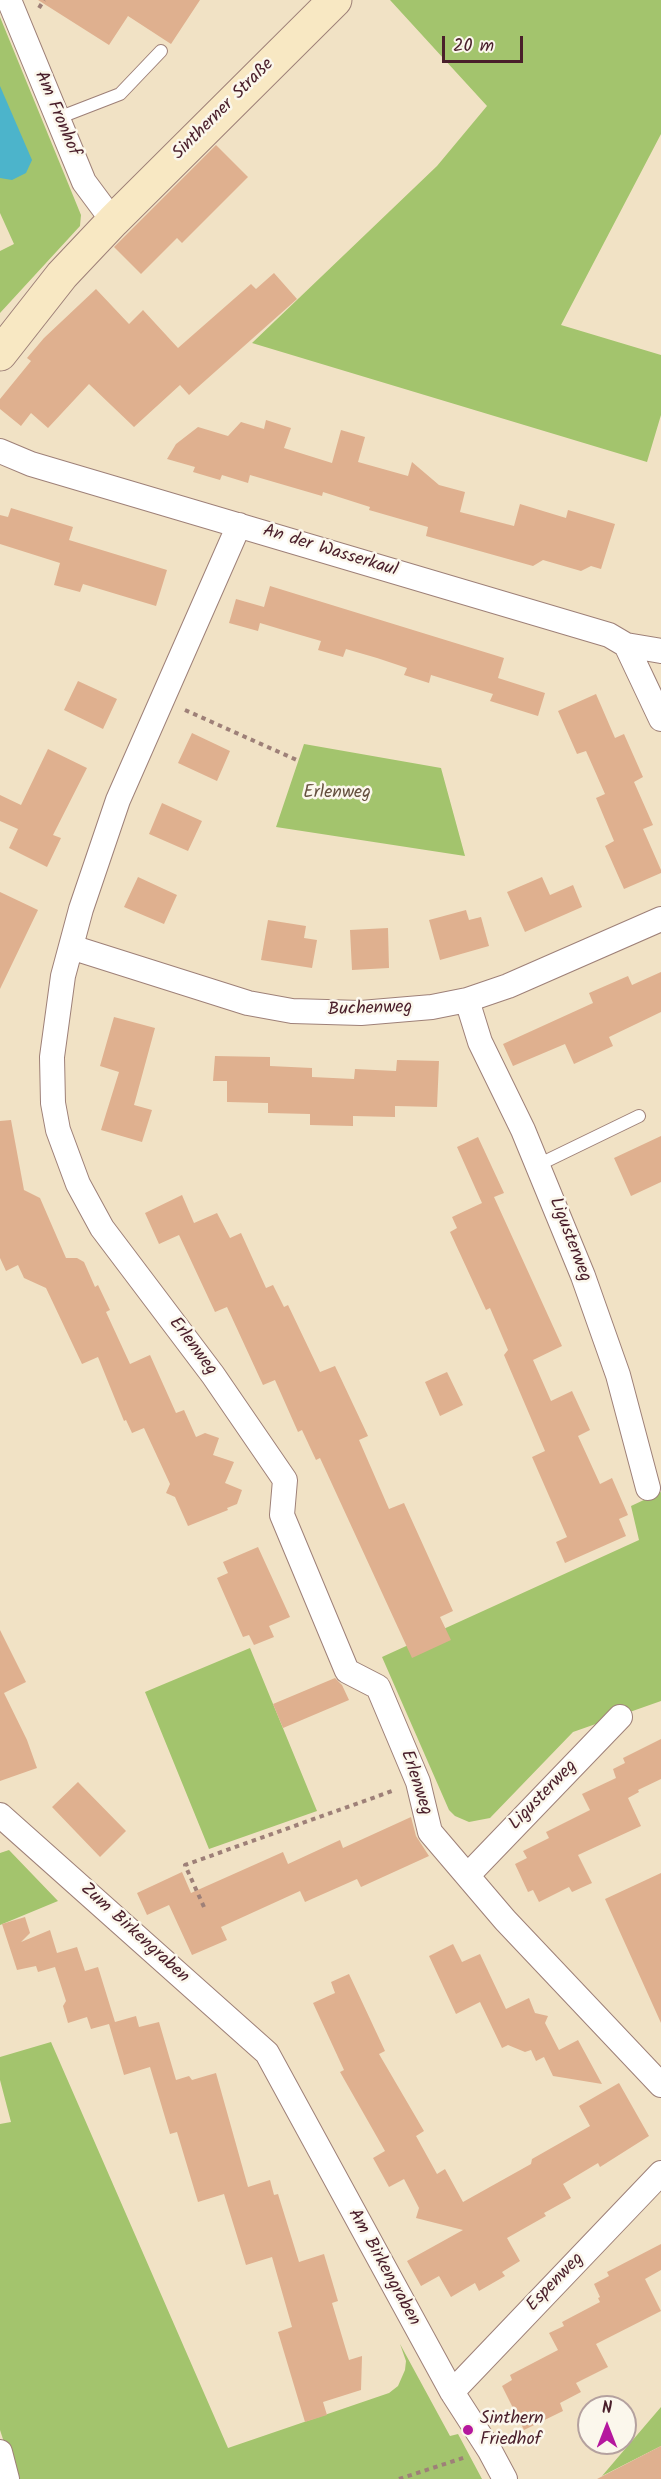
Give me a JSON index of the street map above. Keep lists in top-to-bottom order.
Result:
{
  "streets": {
    "street": [
      "Sintherner Straße",
      "Am Fronhof",
      "An der Wasserkaul",
      "Buchenweg",
      "Ligusterweg",
      "Erlenweg",
      "Zum Birkengraben",
      "Am Birkengraben",
      "Espenweg"
    ]
  },
  "crossings": [
    ["Sintherner Straße", "Am Fronhof"],
    ["An der Wasserkaul", "Erlenweg"],
    ["Buchenweg", "Ligusterweg"],
    ["Buchenweg", "Erlenweg"],
    ["Ligusterweg", "Erlenweg"],
    ["Zum Birkengraben", "Am Birkengraben"],
    ["Am Birkengraben", "Espenweg"]
  ],
  "parks": ["Erlenweg"],
  "places": ["Sinthern Friedhof"],
  "scale_bar": "20 m",
  "north": "top"
}
